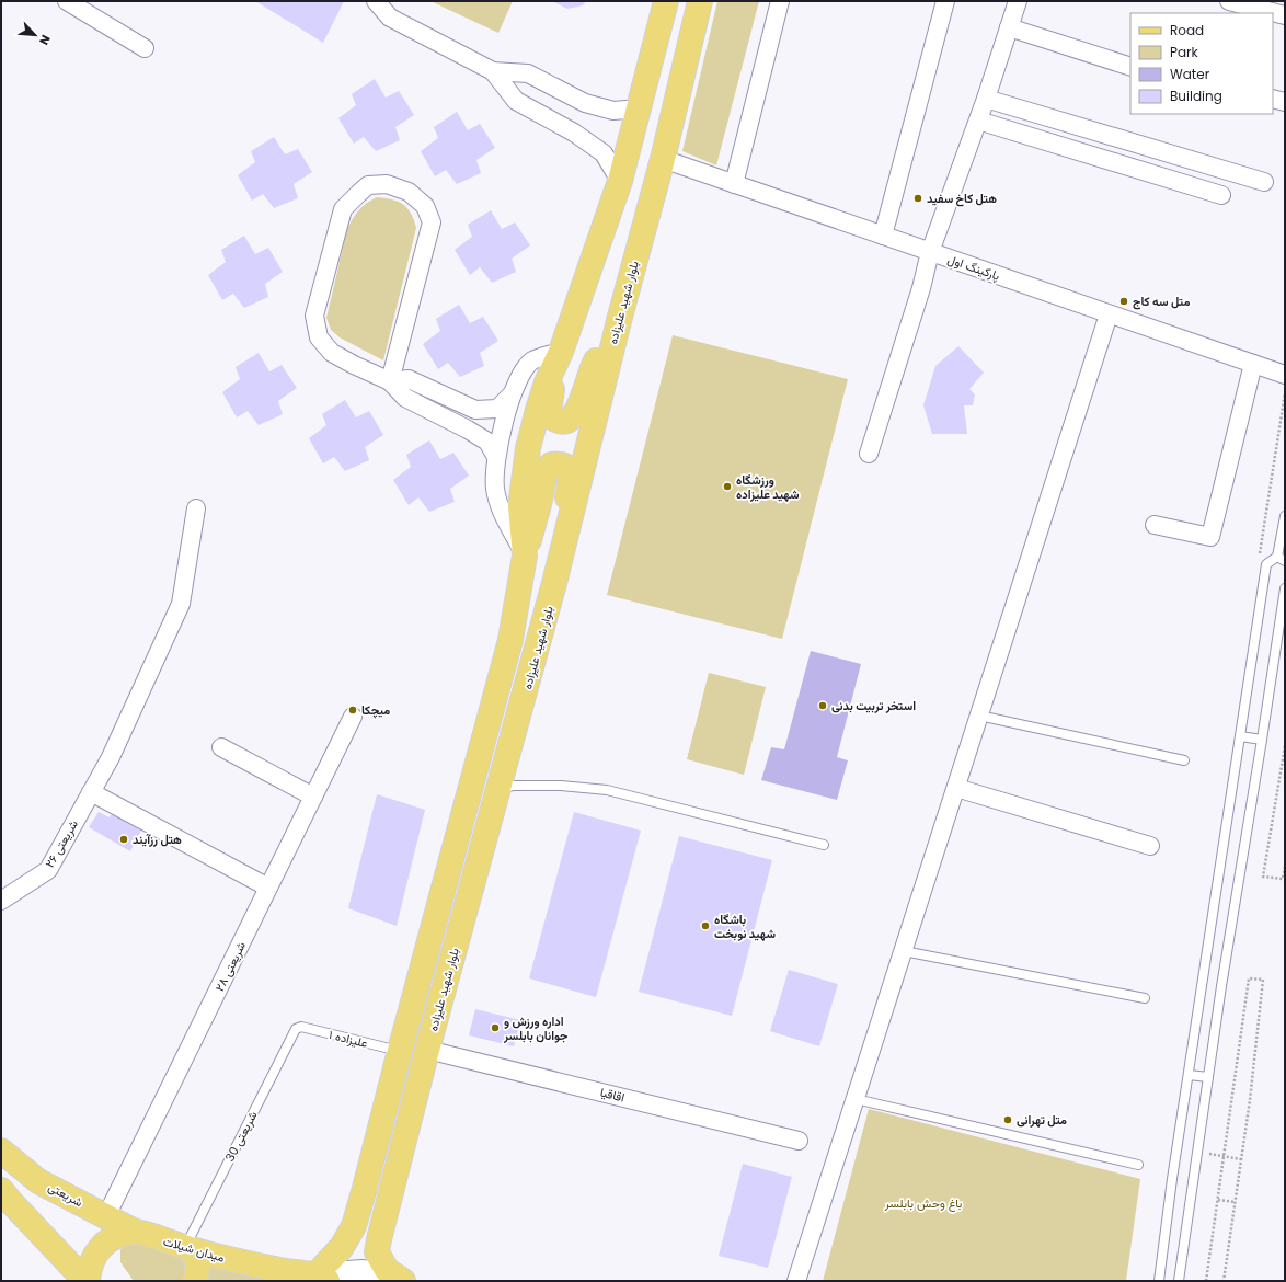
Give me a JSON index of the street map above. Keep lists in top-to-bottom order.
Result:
{
  "streets": {
    "main road": ["بلوار شهید علیزاده", "شریعتی", "میدان شیلات"],
    "street": [
      "پارکینگ اول",
      "شریعتی ۲۶",
      "شریعتی ۲۸",
      "اقاقیا"
    ],
    "lane": ["علیزاده ۱", "شریعتی 30"]
  },
  "crossings": [
    ["پارکینگ اول", "بلوار شهید علیزاده"],
    ["بلوار شهید علیزاده", "اقاقیا"],
    ["شریعتی ۲۸", "شریعتی"],
    ["علیزاده ۱", "شریعتی 30"],
    ["شریعتی 30", "میدان شیلات"],
    ["شریعتی", "میدان شیلات"]
  ],
  "parks": ["باغ وحش بابلسر"],
  "places": [
    "هتل کاخ سفید",
    "متل سه کاج",
    "ورزشگاه شهید علیزاده",
    "استخر تربیت بدنی",
    "میچکا",
    "هتل رزآیند",
    "باشگاه شهید نوبخت",
    "اداره ورزش و جوانان بابلسر",
    "متل تهرانی"
  ],
  "legend": [
    "Road",
    "Park",
    "Water",
    "Building"
  ],
  "north": "bottom right"
}
